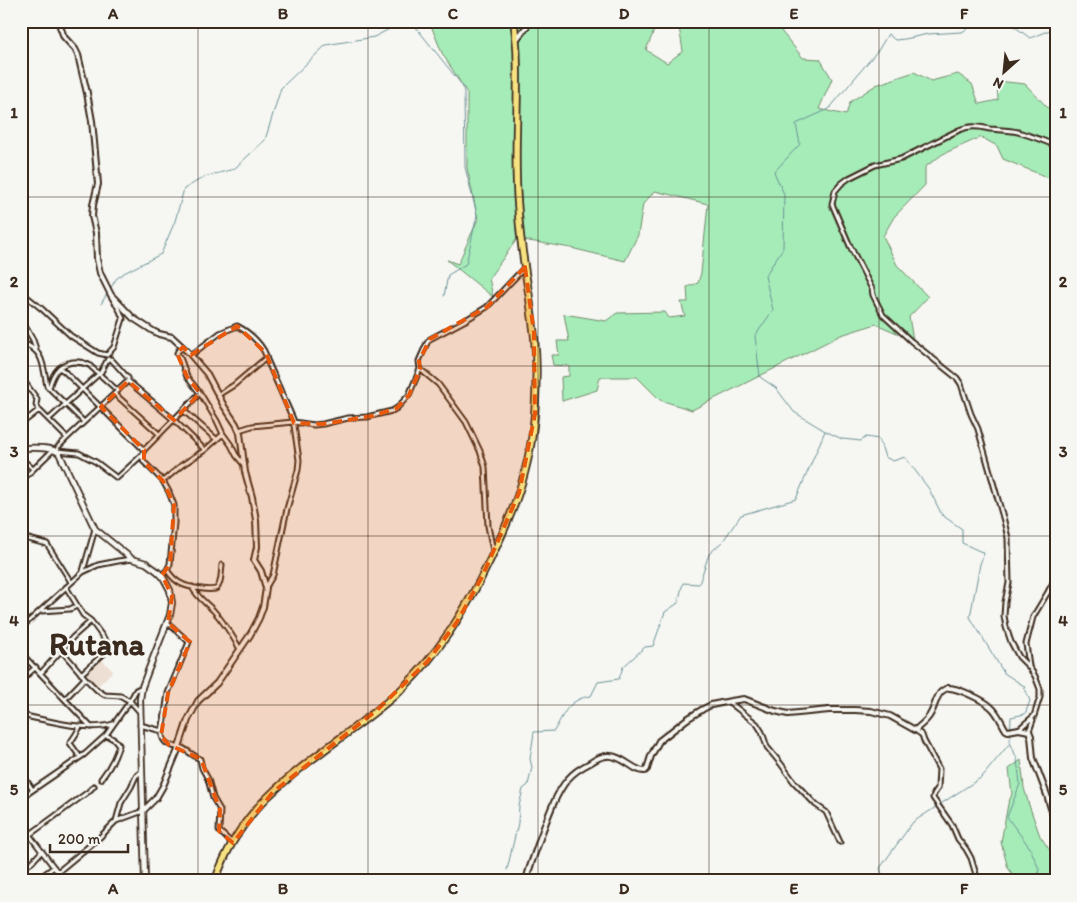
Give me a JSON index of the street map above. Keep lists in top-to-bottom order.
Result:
{
  "districts": ["Rutana"],
  "scale_bar": "200 m",
  "north": "bottom left",
  "grid": {
    "columns": [
      "A",
      "B",
      "C",
      "D",
      "E",
      "F"
    ],
    "rows": [
      "1",
      "2",
      "3",
      "4",
      "5"
    ]
  }
}
